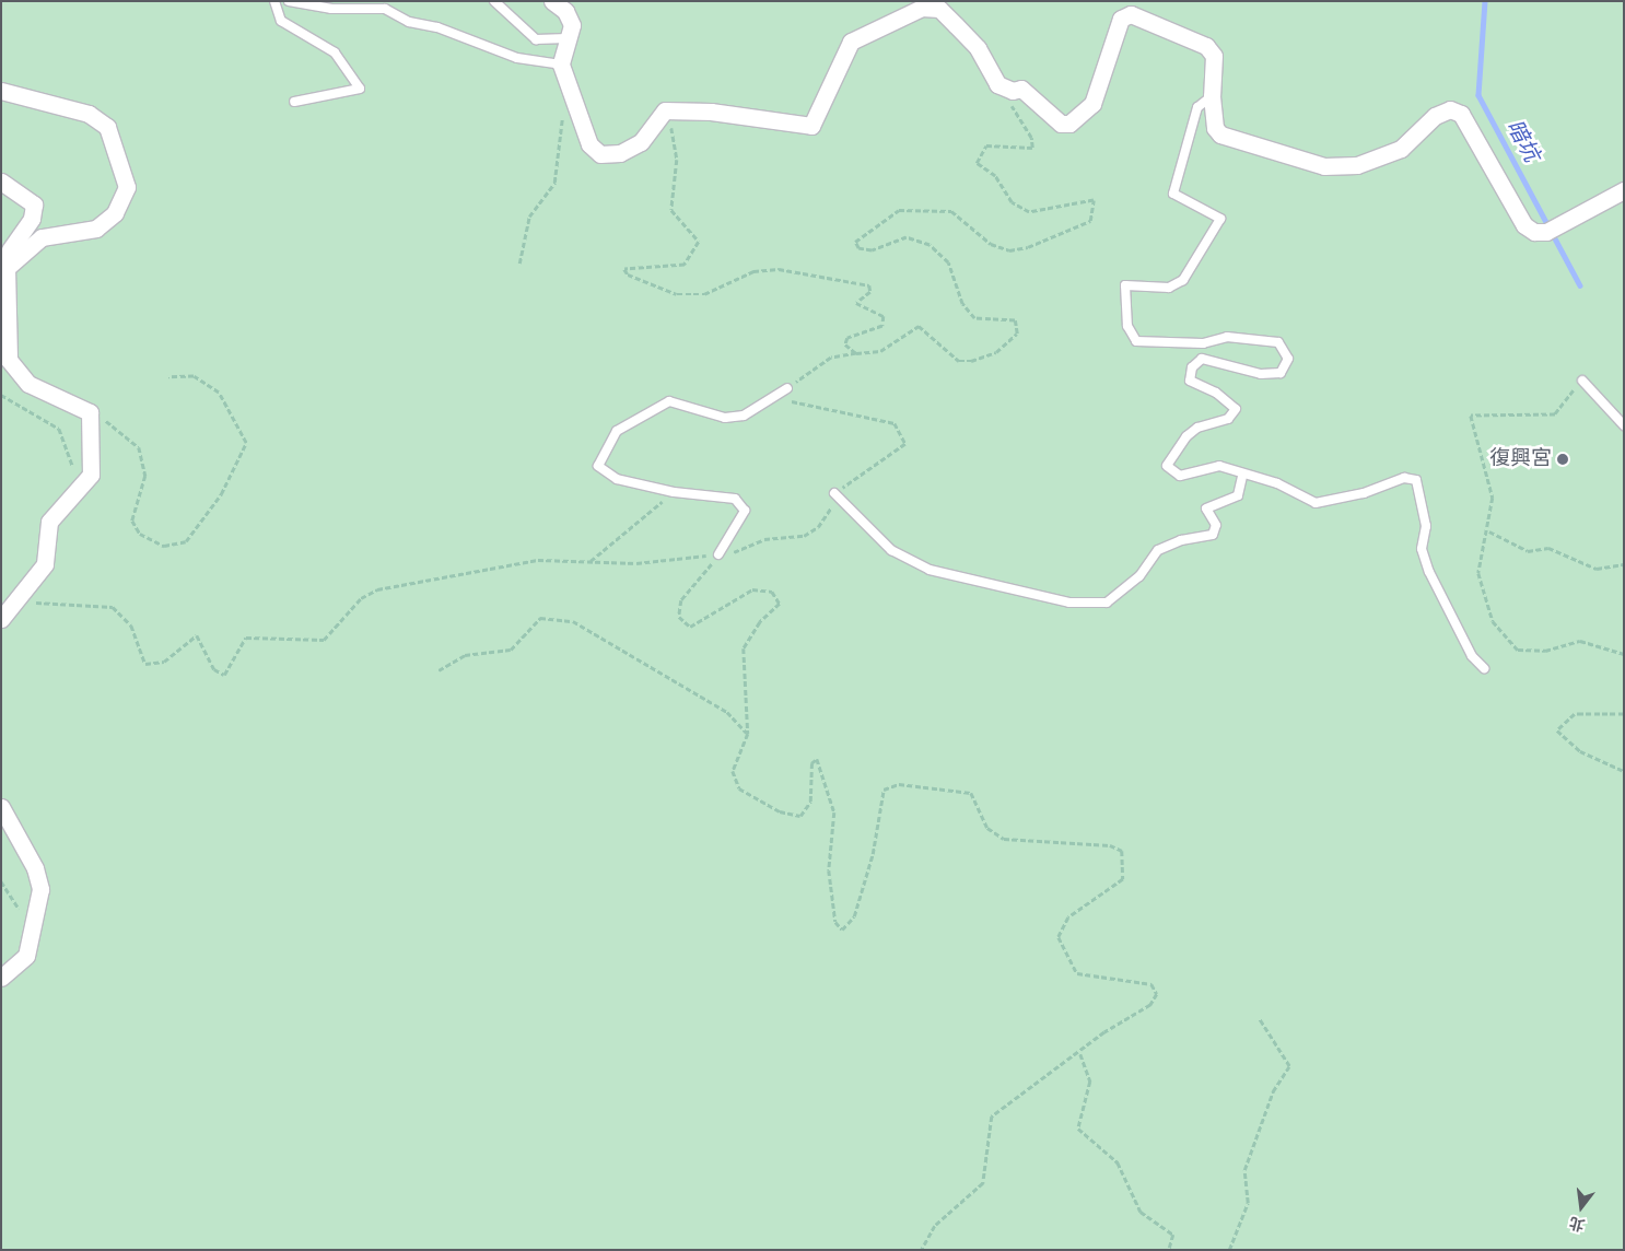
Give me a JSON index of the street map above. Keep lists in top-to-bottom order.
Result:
{
  "water": ["暗坑"],
  "places": ["復興宮"],
  "north": "bottom"
}
